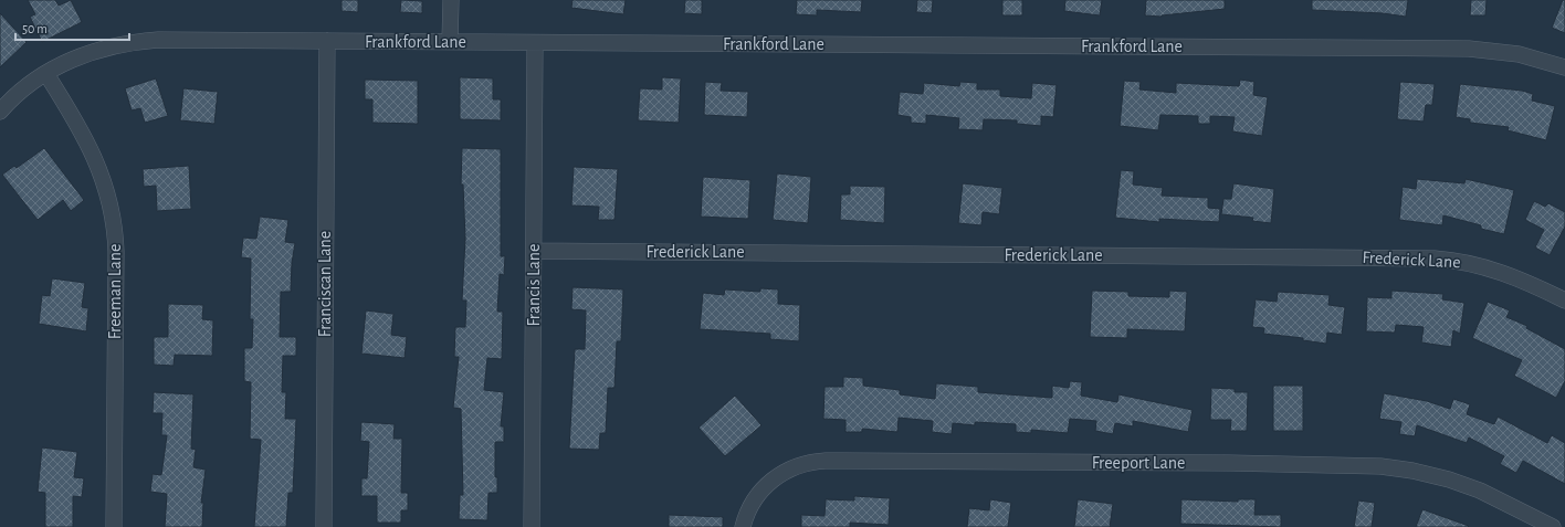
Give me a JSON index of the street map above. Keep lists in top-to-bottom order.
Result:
{
  "streets": {
    "street": [
      "Frankford Lane",
      "Frederick Lane",
      "Franciscan Lane",
      "Francis Lane",
      "Freeman Lane",
      "Freeport Lane"
    ]
  },
  "crossings": [
    ["Frankford Lane", "Franciscan Lane"],
    ["Frankford Lane", "Francis Lane"],
    ["Frankford Lane", "Freeman Lane"],
    ["Frederick Lane", "Francis Lane"]
  ],
  "scale_bar": "50 m"
}
